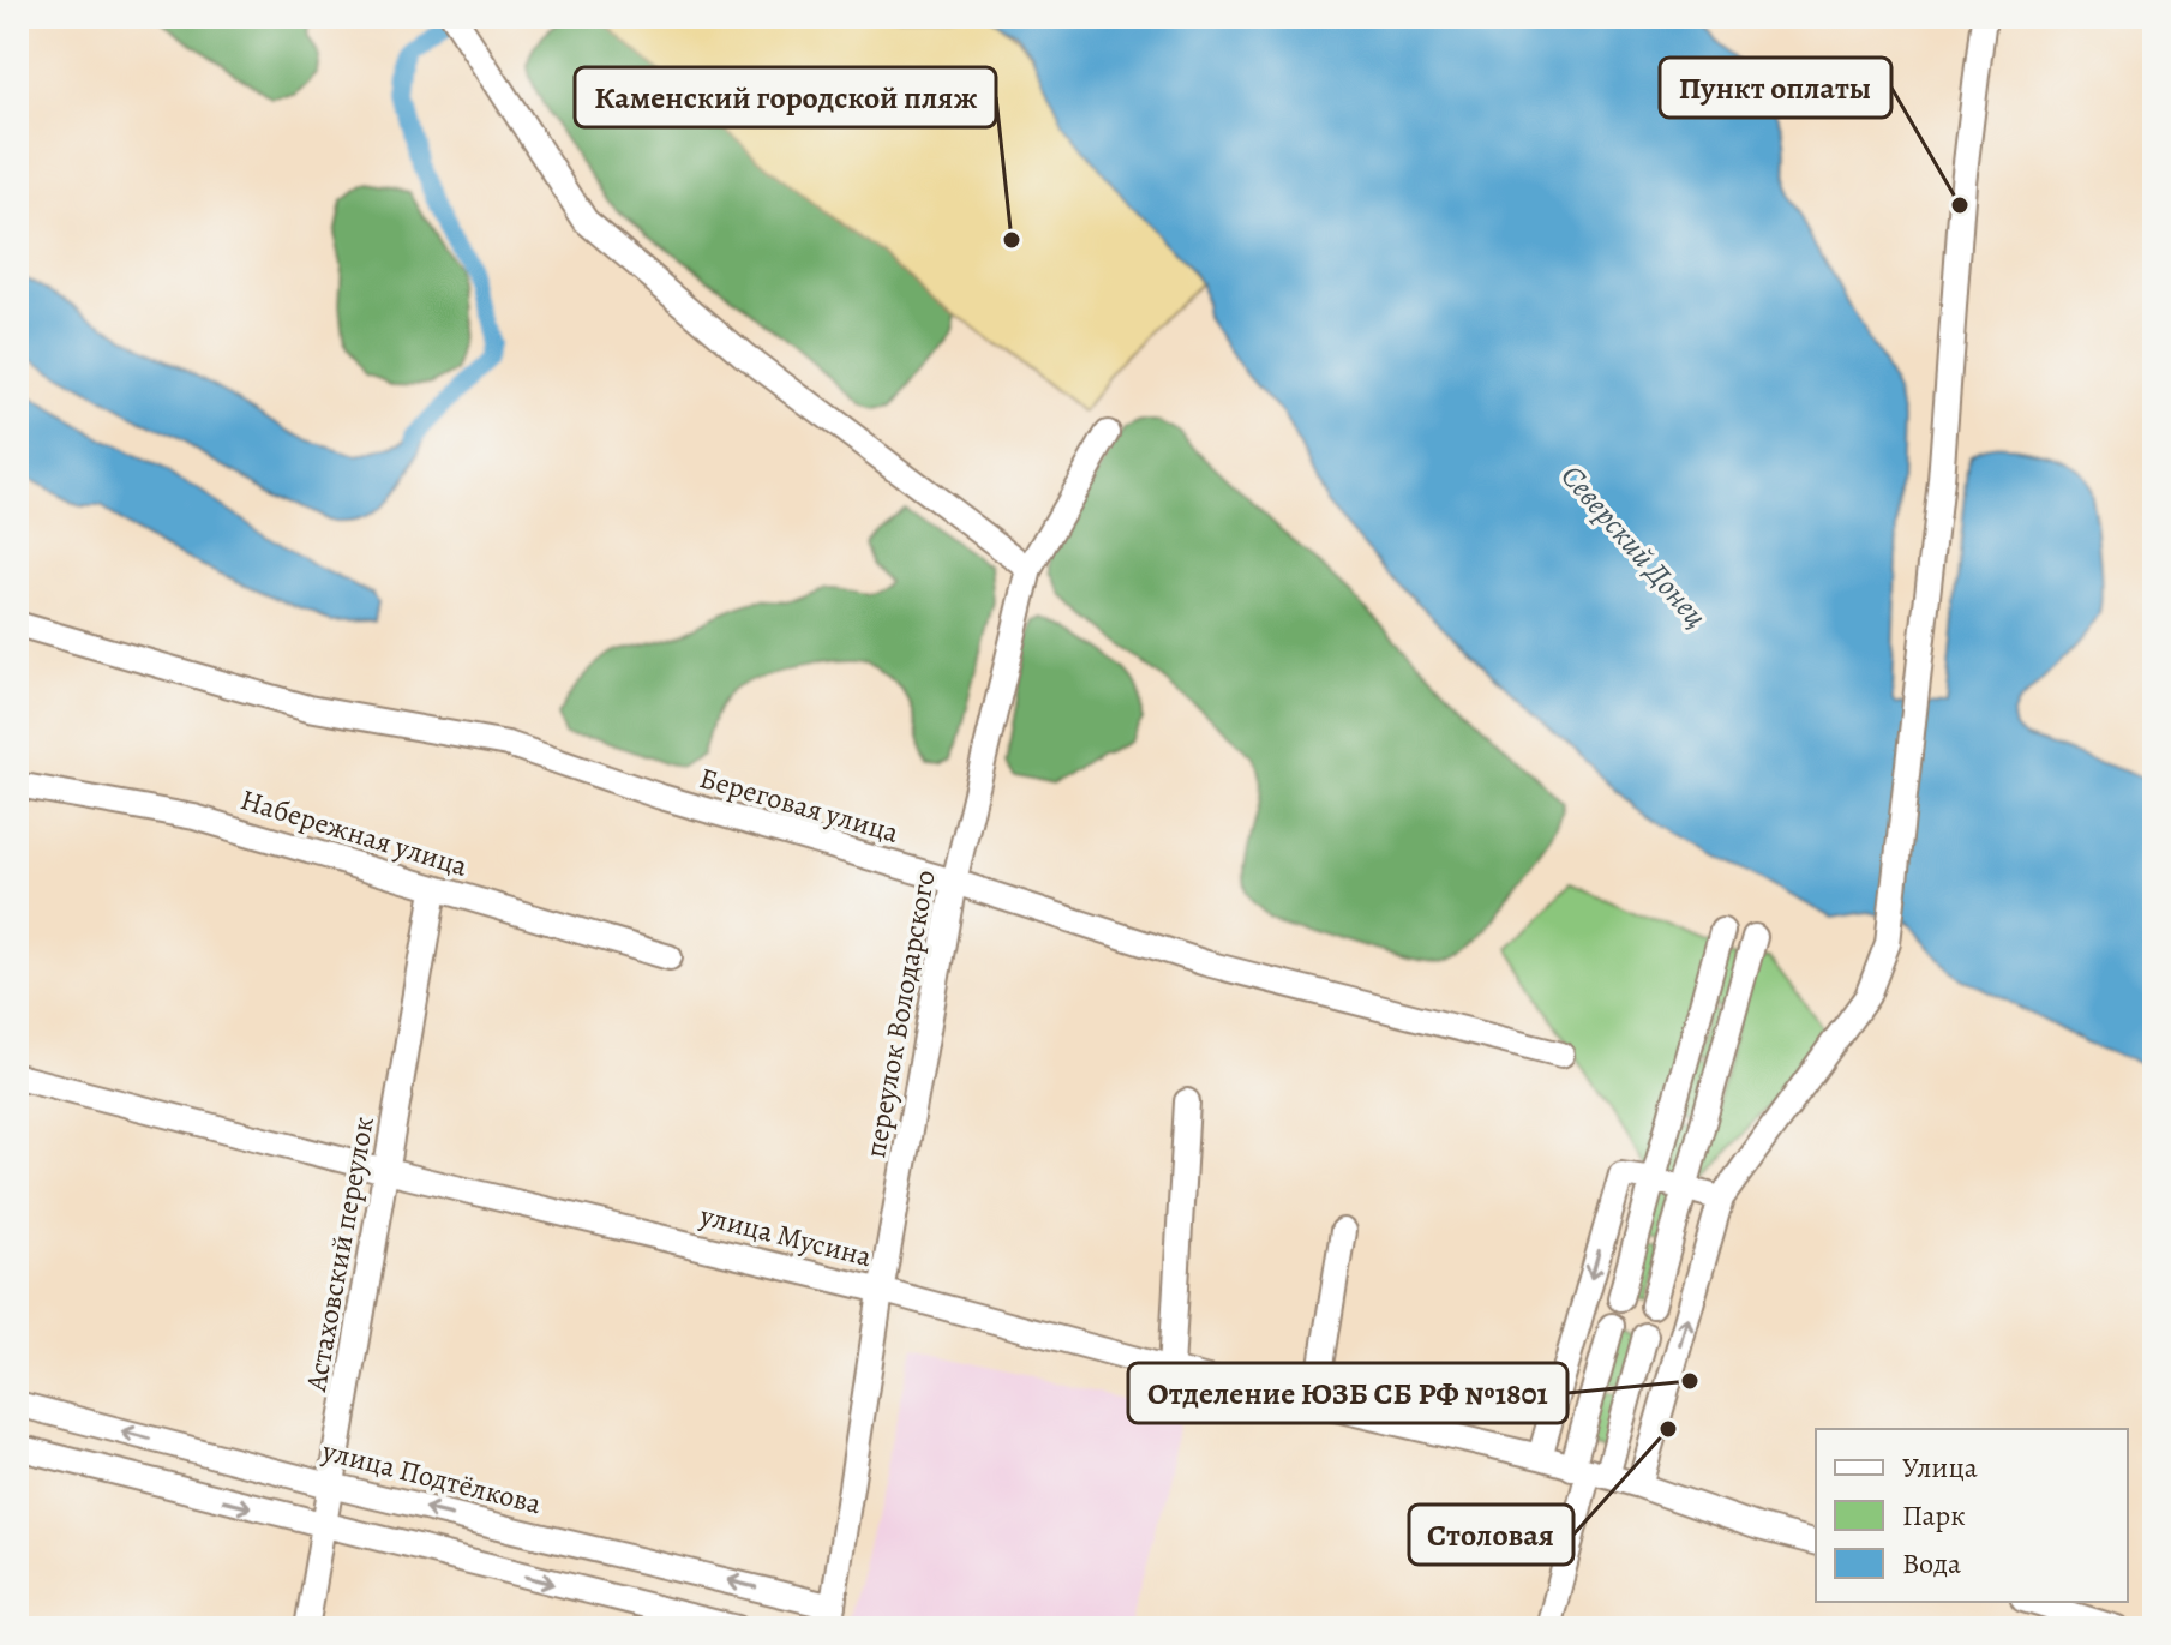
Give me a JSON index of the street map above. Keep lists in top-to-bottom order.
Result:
{
  "streets": {
    "street": [
      "Береговая улица",
      "Набережная улица",
      "переулок Володарского",
      "улица Мусина",
      "Астаховский переулок",
      "улица Подтёлкова"
    ]
  },
  "crossings": [
    ["Береговая улица", "переулок Володарского"],
    ["Набережная улица", "Астаховский переулок"],
    ["переулок Володарского", "улица Мусина"],
    ["переулок Володарского", "улица Подтёлкова"],
    ["улица Мусина", "Астаховский переулок"],
    ["Астаховский переулок", "улица Подтёлкова"]
  ],
  "water": ["Северский Донец"],
  "places": [
    "Пункт оплаты",
    "Каменский городской пляж",
    "Отделение ЮЗБ СБ РФ №1801",
    "Столовая"
  ],
  "legend": ["Улица", "Парк", "Вода"]
}
